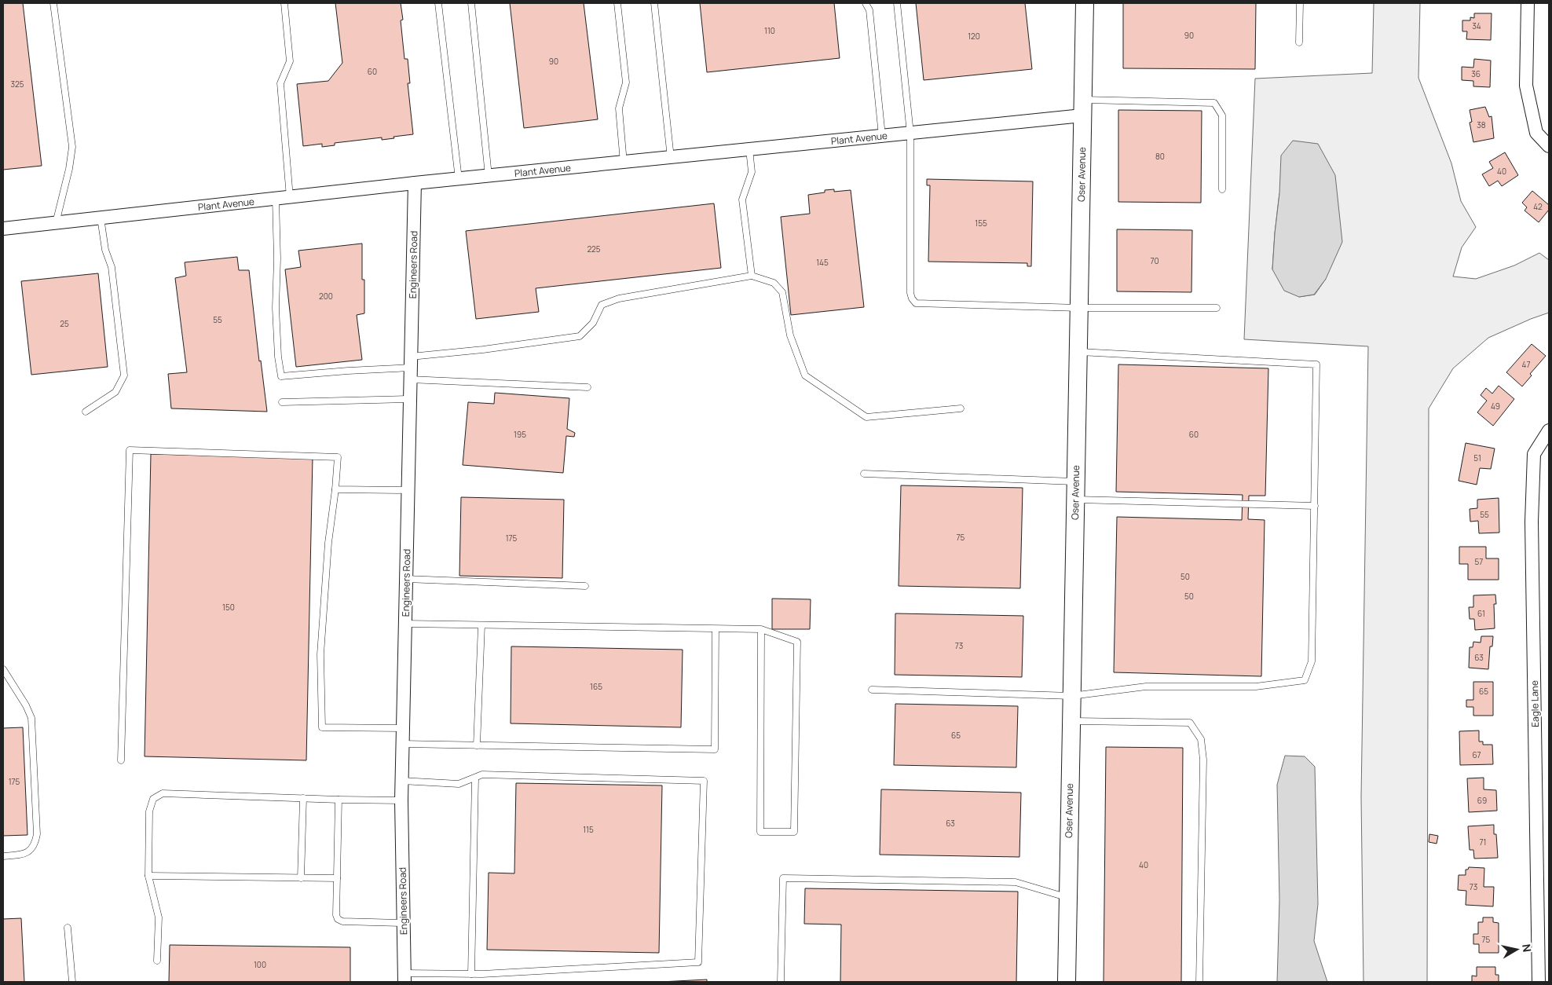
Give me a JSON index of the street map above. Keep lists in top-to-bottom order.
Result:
{
  "streets": {
    "street": [
      "Plant Avenue",
      "Oser Avenue",
      "Engineers Road",
      "Eagle Lane"
    ]
  },
  "crossings": [
    ["Plant Avenue", "Oser Avenue"],
    ["Plant Avenue", "Engineers Road"]
  ],
  "house_numbers": [
    "34",
    "110",
    "90",
    "120",
    "90",
    "60",
    "36",
    "325",
    "38",
    "80",
    "40",
    "42",
    "155",
    "225",
    "70",
    "145",
    "200",
    "55",
    "25",
    "47",
    "49",
    "195",
    "60",
    "51",
    "55",
    "75",
    "175",
    "57",
    "50",
    "50",
    "150",
    "61",
    "73",
    "63",
    "165",
    "65",
    "65",
    "67",
    "175",
    "69",
    "63",
    "115",
    "71",
    "40",
    "73",
    "75",
    "100"
  ],
  "north": "right"
}
